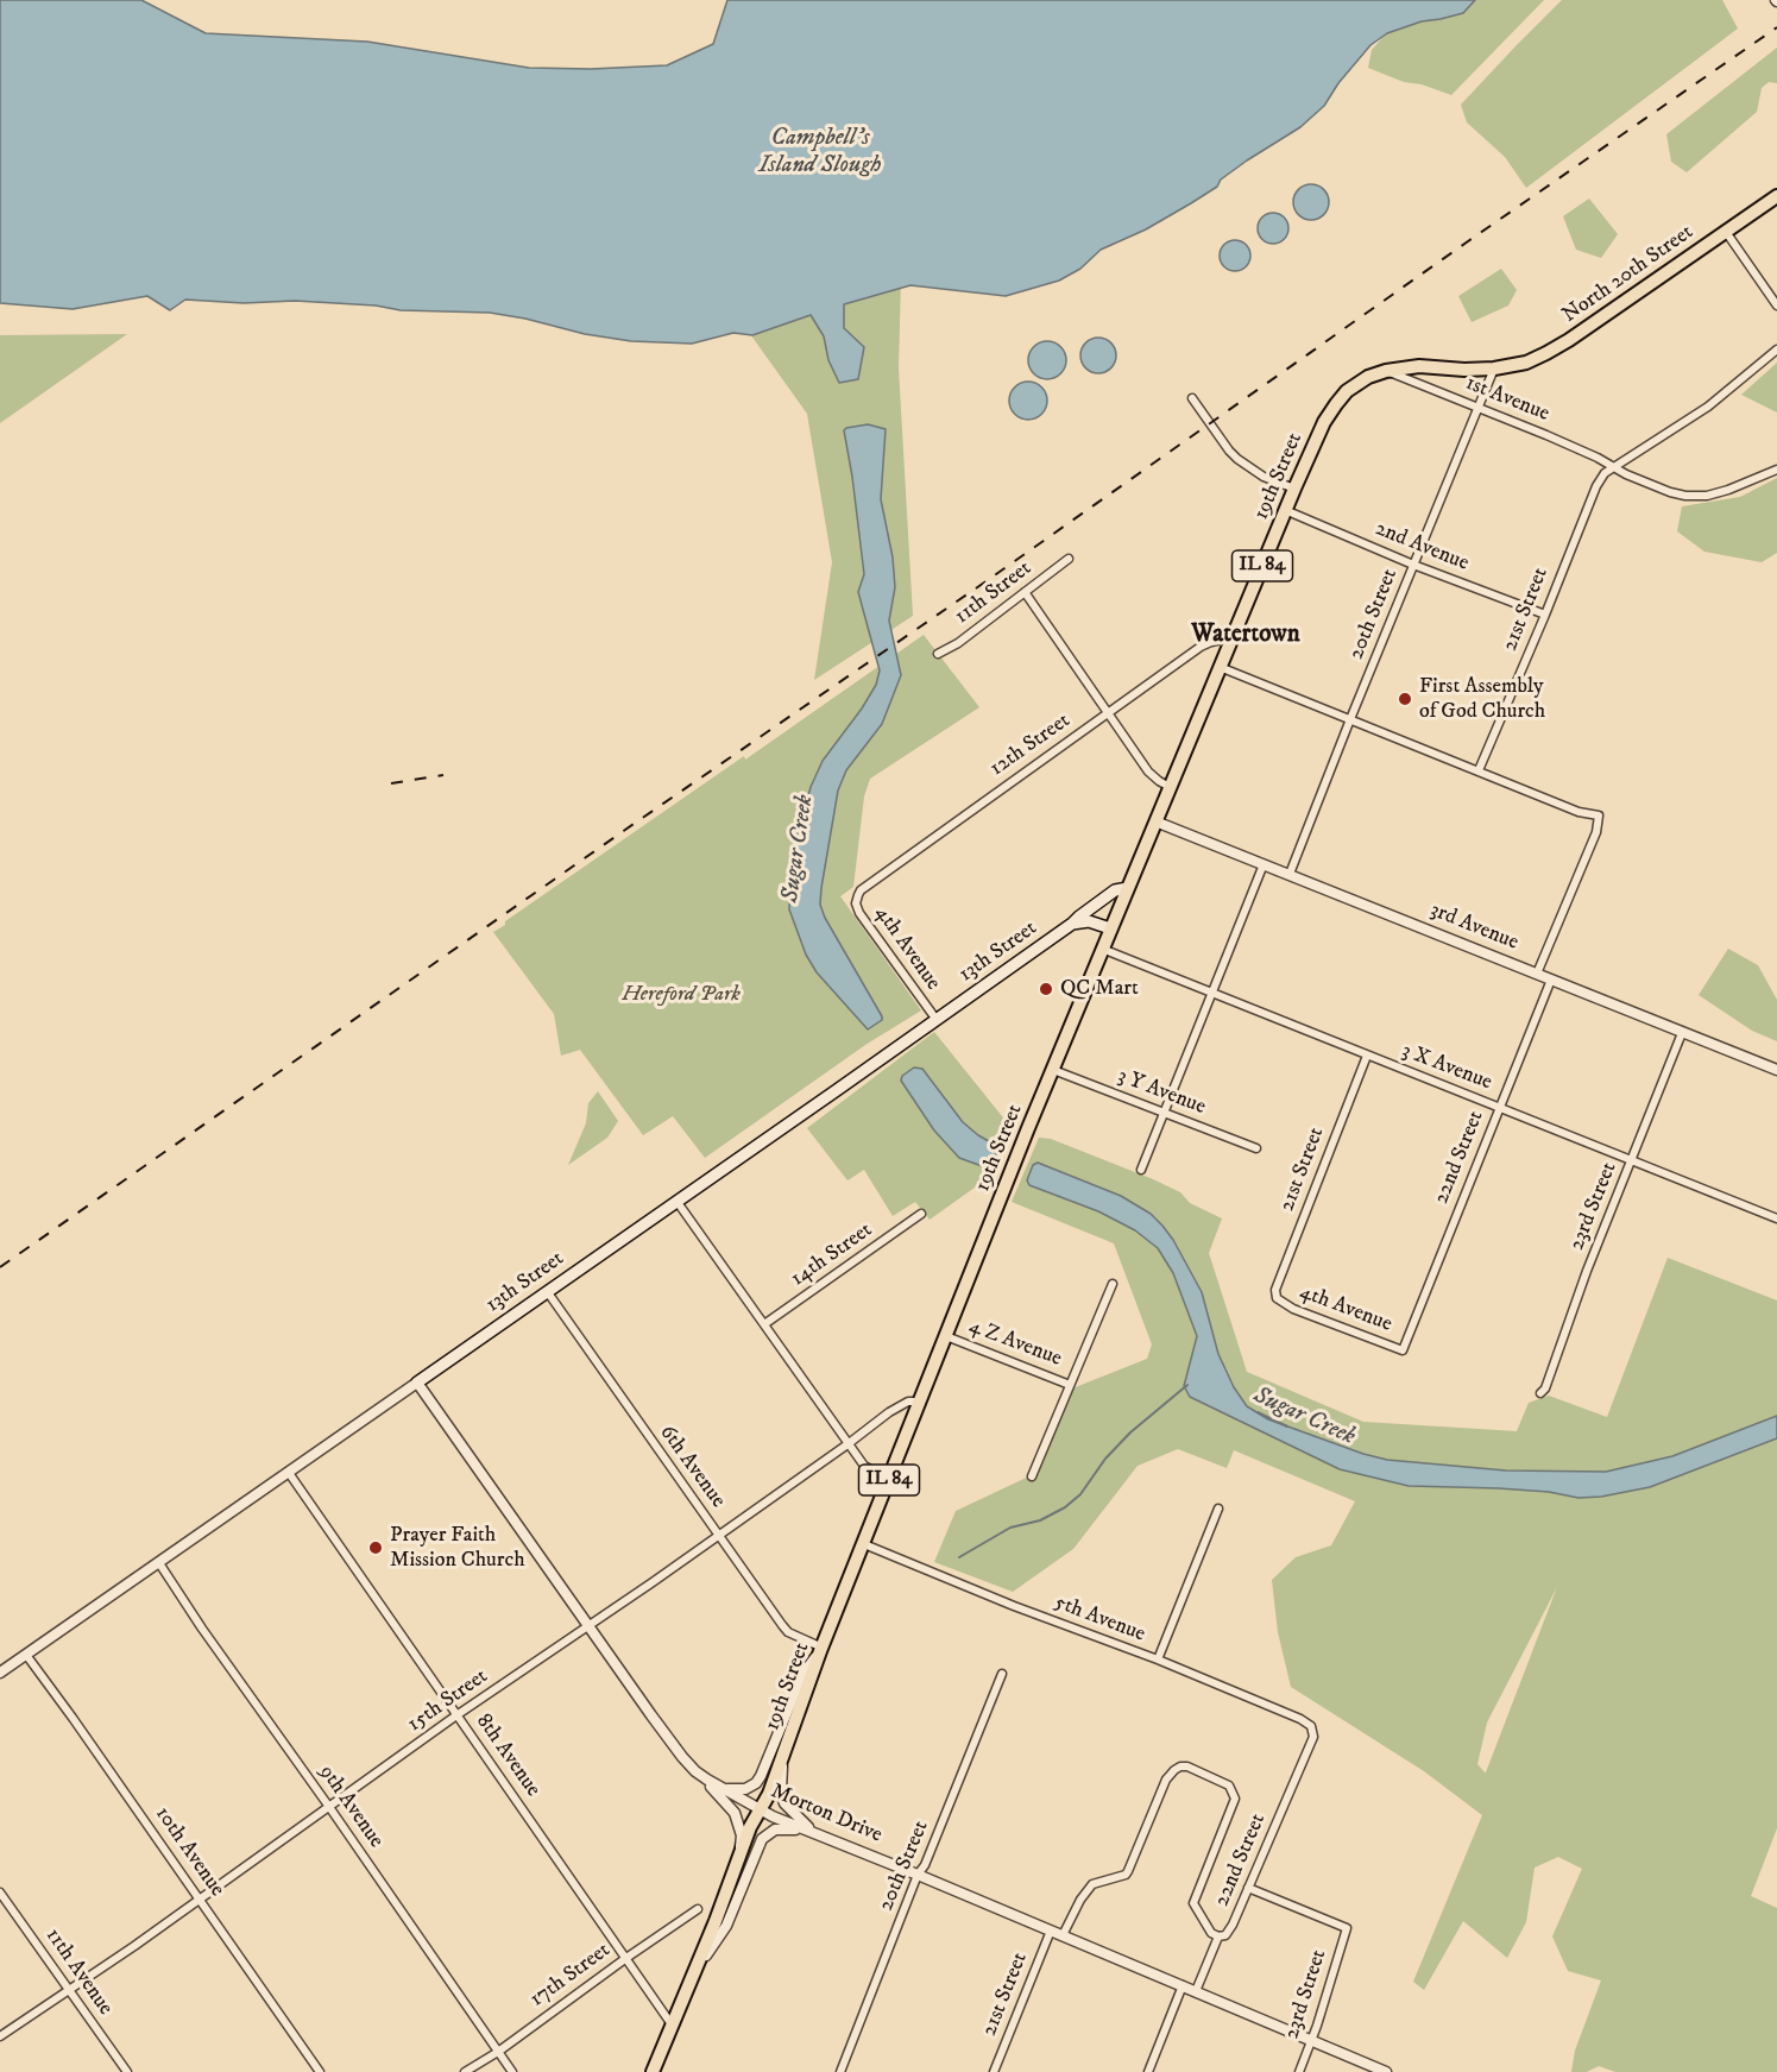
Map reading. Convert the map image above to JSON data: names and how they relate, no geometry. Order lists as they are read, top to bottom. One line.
{"streets":{"main road":["North 20th Street","19th Street","IL 84","13th Street"],"street":["1st Avenue","2nd Avenue","11th Street","21st Street","20th Street","12th Street","3rd Avenue","4th Avenue","3 X Avenue","3 Y Avenue","22nd Street","23rd Street","14th Street","4 Z Avenue","6th Avenue","5th Avenue","15th Street","8th Avenue","9th Avenue","Morton Drive","10th Avenue","11th Avenue","17th Street"]},"crossings":[["North 20th Street","19th Street"],["North 20th Street","20th Street"],["1st Avenue","19th Street"],["1st Avenue","21st Street"],["1st Avenue","20th Street"],["19th Street","2nd Avenue"],["19th Street","20th Street"],["19th Street","12th Street"],["19th Street","3rd Avenue"],["19th Street","13th Street"],["19th Street","3 X Avenue"],["19th Street","3 Y Avenue"],["19th Street","4 Z Avenue"],["19th Street","6th Avenue"],["19th Street","5th Avenue"],["19th Street","15th Street"],["19th Street","8th Avenue"],["19th Street","Morton Drive"],["2nd Avenue","21st Street"],["2nd Avenue","20th Street"],["21st Street","4th Avenue"],["21st Street","3 X Avenue"],["21st Street","Morton Drive"],["20th Street","3rd Avenue"],["20th Street","Morton Drive"],["12th Street","4th Avenue"],["3rd Avenue","22nd Street"],["3rd Avenue","23rd Street"],["4th Avenue","13th Street"],["4th Avenue","22nd Street"],["13th Street","6th Avenue"],["13th Street","8th Avenue"],["13th Street","9th Avenue"],["13th Street","Morton Drive"],["13th Street","10th Avenue"],["3 X Avenue","22nd Street"],["3 X Avenue","23rd Street"],["22nd Street","23rd Street"],["22nd Street","5th Avenue"],["22nd Street","Morton Drive"],["23rd Street","Morton Drive"],["6th Avenue","15th Street"],["15th Street","8th Avenue"],["15th Street","9th Avenue"],["15th Street","Morton Drive"],["15th Street","10th Avenue"],["15th Street","11th Avenue"],["8th Avenue","17th Street"],["9th Avenue","17th Street"]],"districts":["Watertown"],"water":["Campbell's Island Slough","Sugar Creek"],"parks":["Hereford Park"],"places":["First Assembly of God Church","QC Mart","Prayer Faith Mission Church"]}
